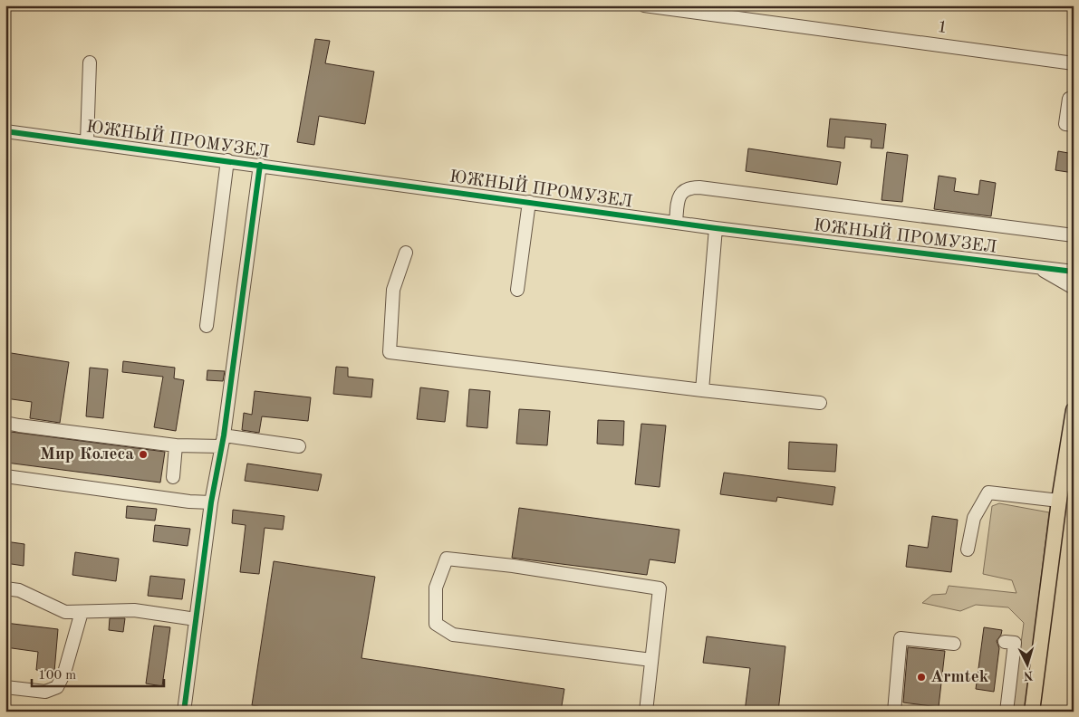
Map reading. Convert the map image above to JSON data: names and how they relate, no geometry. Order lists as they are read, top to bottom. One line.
{"streets":{"street":["1","ЮЖНЫЙ ПРОМУЗЕЛ"]},"places":["Мир Колеса","Armtek"],"scale_bar":"100 m","north":"bottom"}
